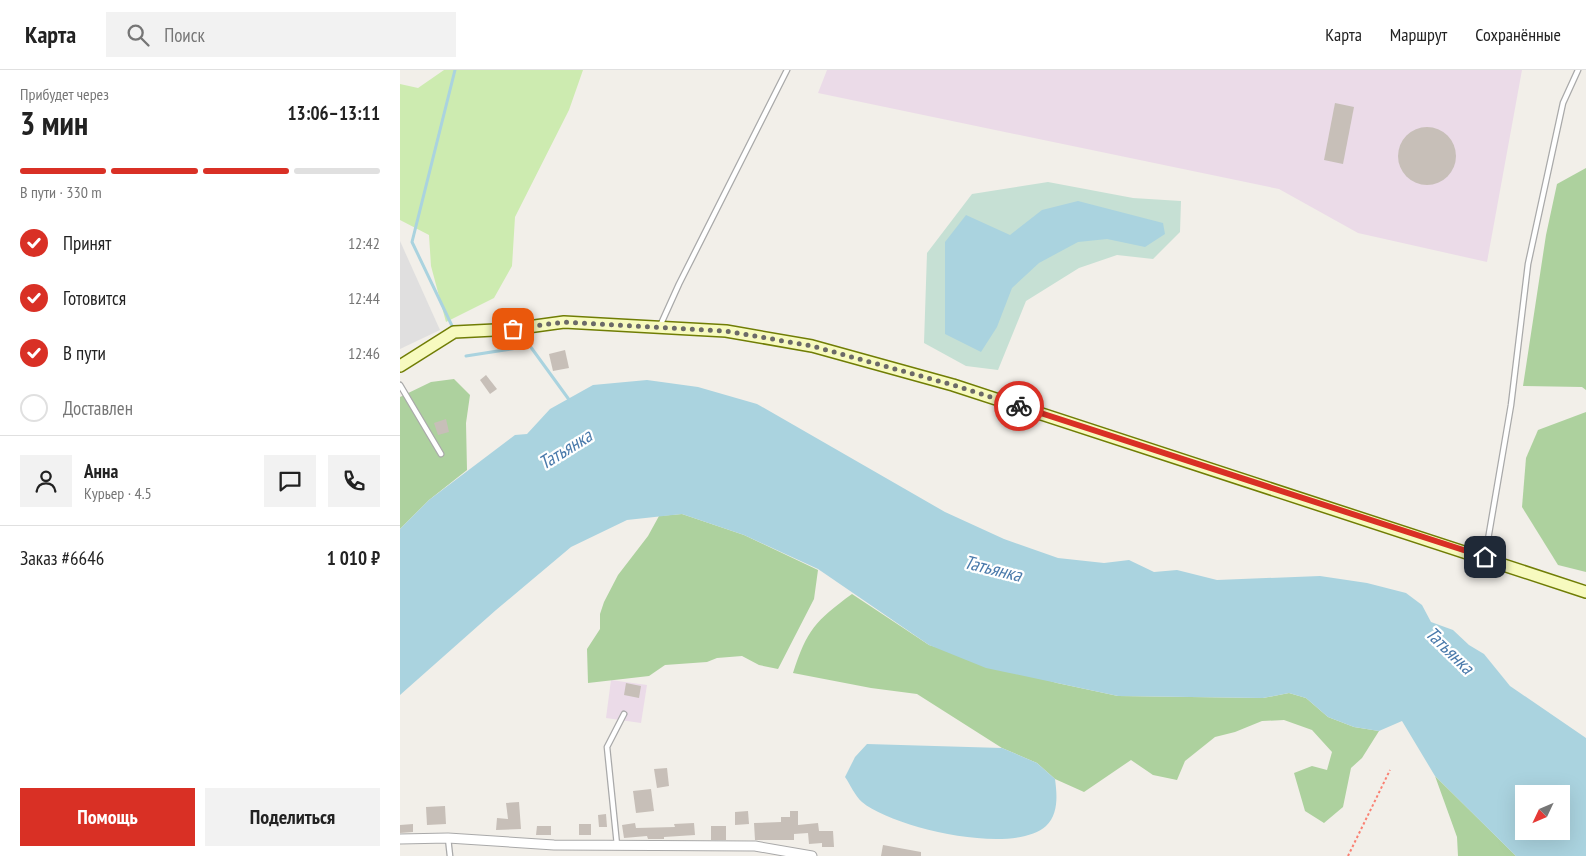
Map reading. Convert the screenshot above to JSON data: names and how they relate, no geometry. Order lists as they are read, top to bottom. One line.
{"water":["Татьянка"],"north":"bottom left","page":{"header":"Карта","search":"Поиск","nav":["Карта","Маршрут","Сохранённые"],"heading":["3 мин","Прибудет через","13:06–13:11"],"panel":["Анна","Курьер · 4.5","Заказ #6646","1 010 ₽"],"bar":"В пути · 330 m","list":[["Принят","12:42"],["Готовится","12:44"],["В пути","12:46"],"Доставлен"],"buttons":["Помощь","Поделиться"]}}
